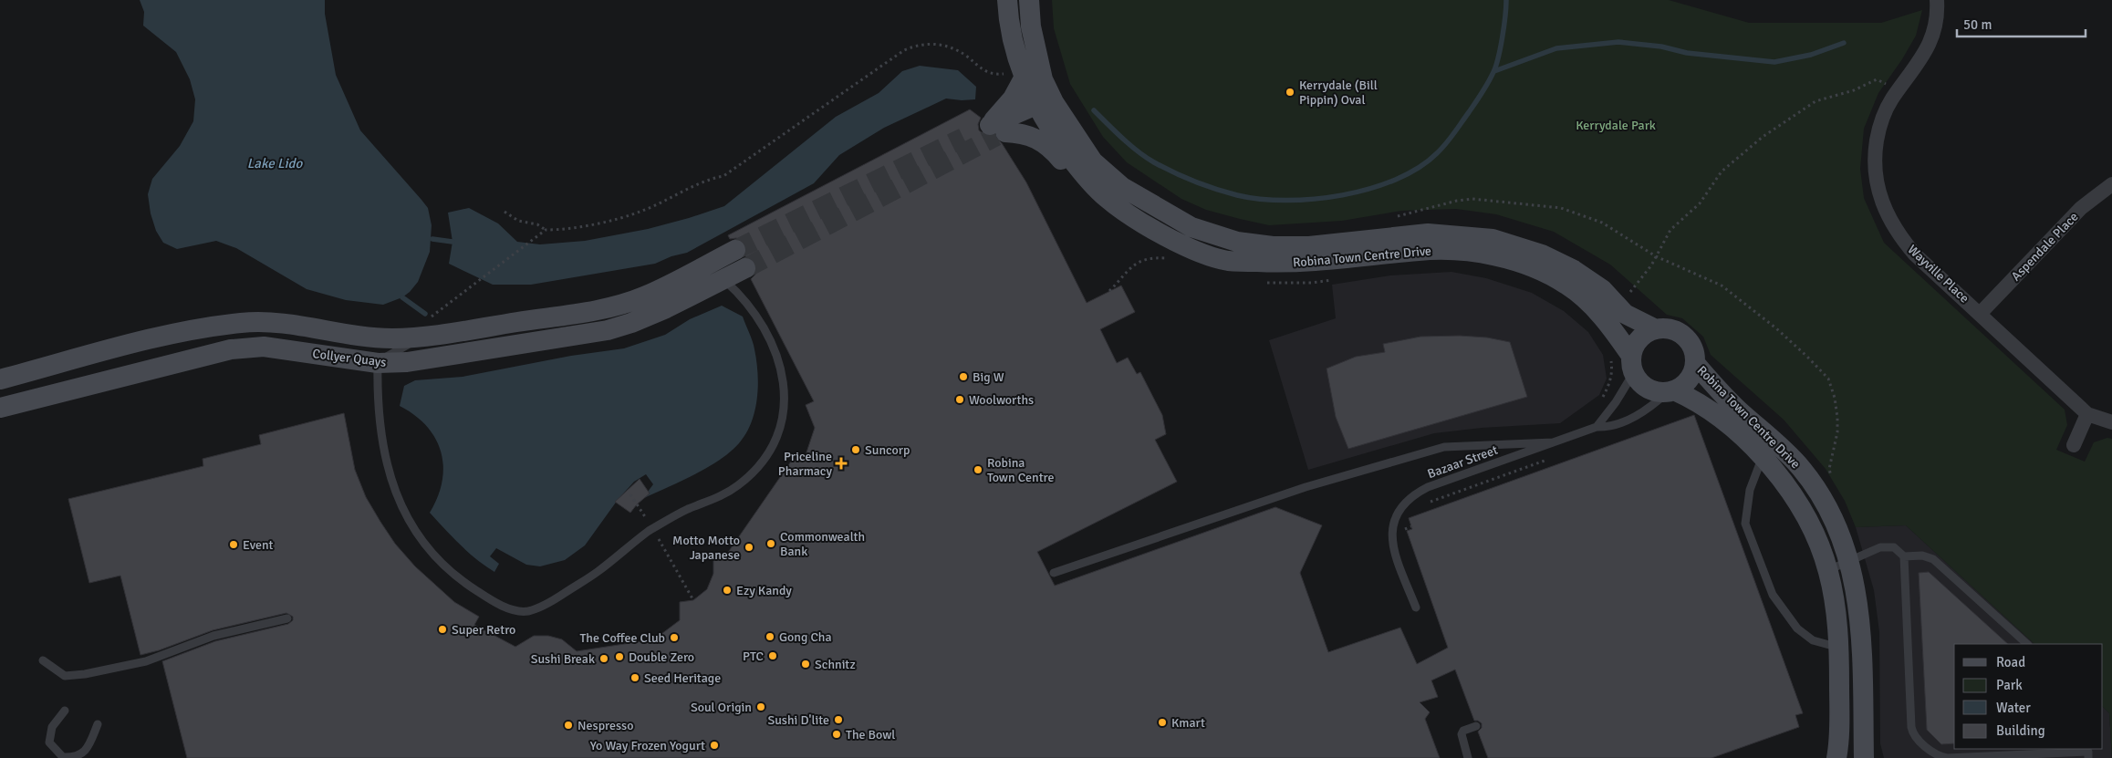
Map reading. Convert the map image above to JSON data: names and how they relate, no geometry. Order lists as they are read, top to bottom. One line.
{"streets":{"street":["Aspendale Place","Robina Town Centre Drive","Wayville Place","Collyer Quays"],"lane":["Bazaar Street"]},"crossings":[["Aspendale Place","Wayville Place"],["Robina Town Centre Drive","Bazaar Street"]],"water":["Lake Lido"],"parks":["Kerrydale Park"],"places":{"other":["Kerrydale (Bill Pippin) Oval","Big W","Woolworths","Suncorp","Robina Town Centre","Commonwealth Bank","Event","Motto Motto Japanese","Ezy Kandy","Super Retro","Gong Cha","The Coffee Club","PTC","Double Zero","Sushi Break","Schnitz","Seed Heritage","Soul Origin","Sushi D'lite","Kmart","Nespresso","The Bowl","Yo Way Frozen Yogurt"],"health":["Priceline Pharmacy"]},"legend":["Road","Park","Water","Building"],"scale_bar":"50 m"}
